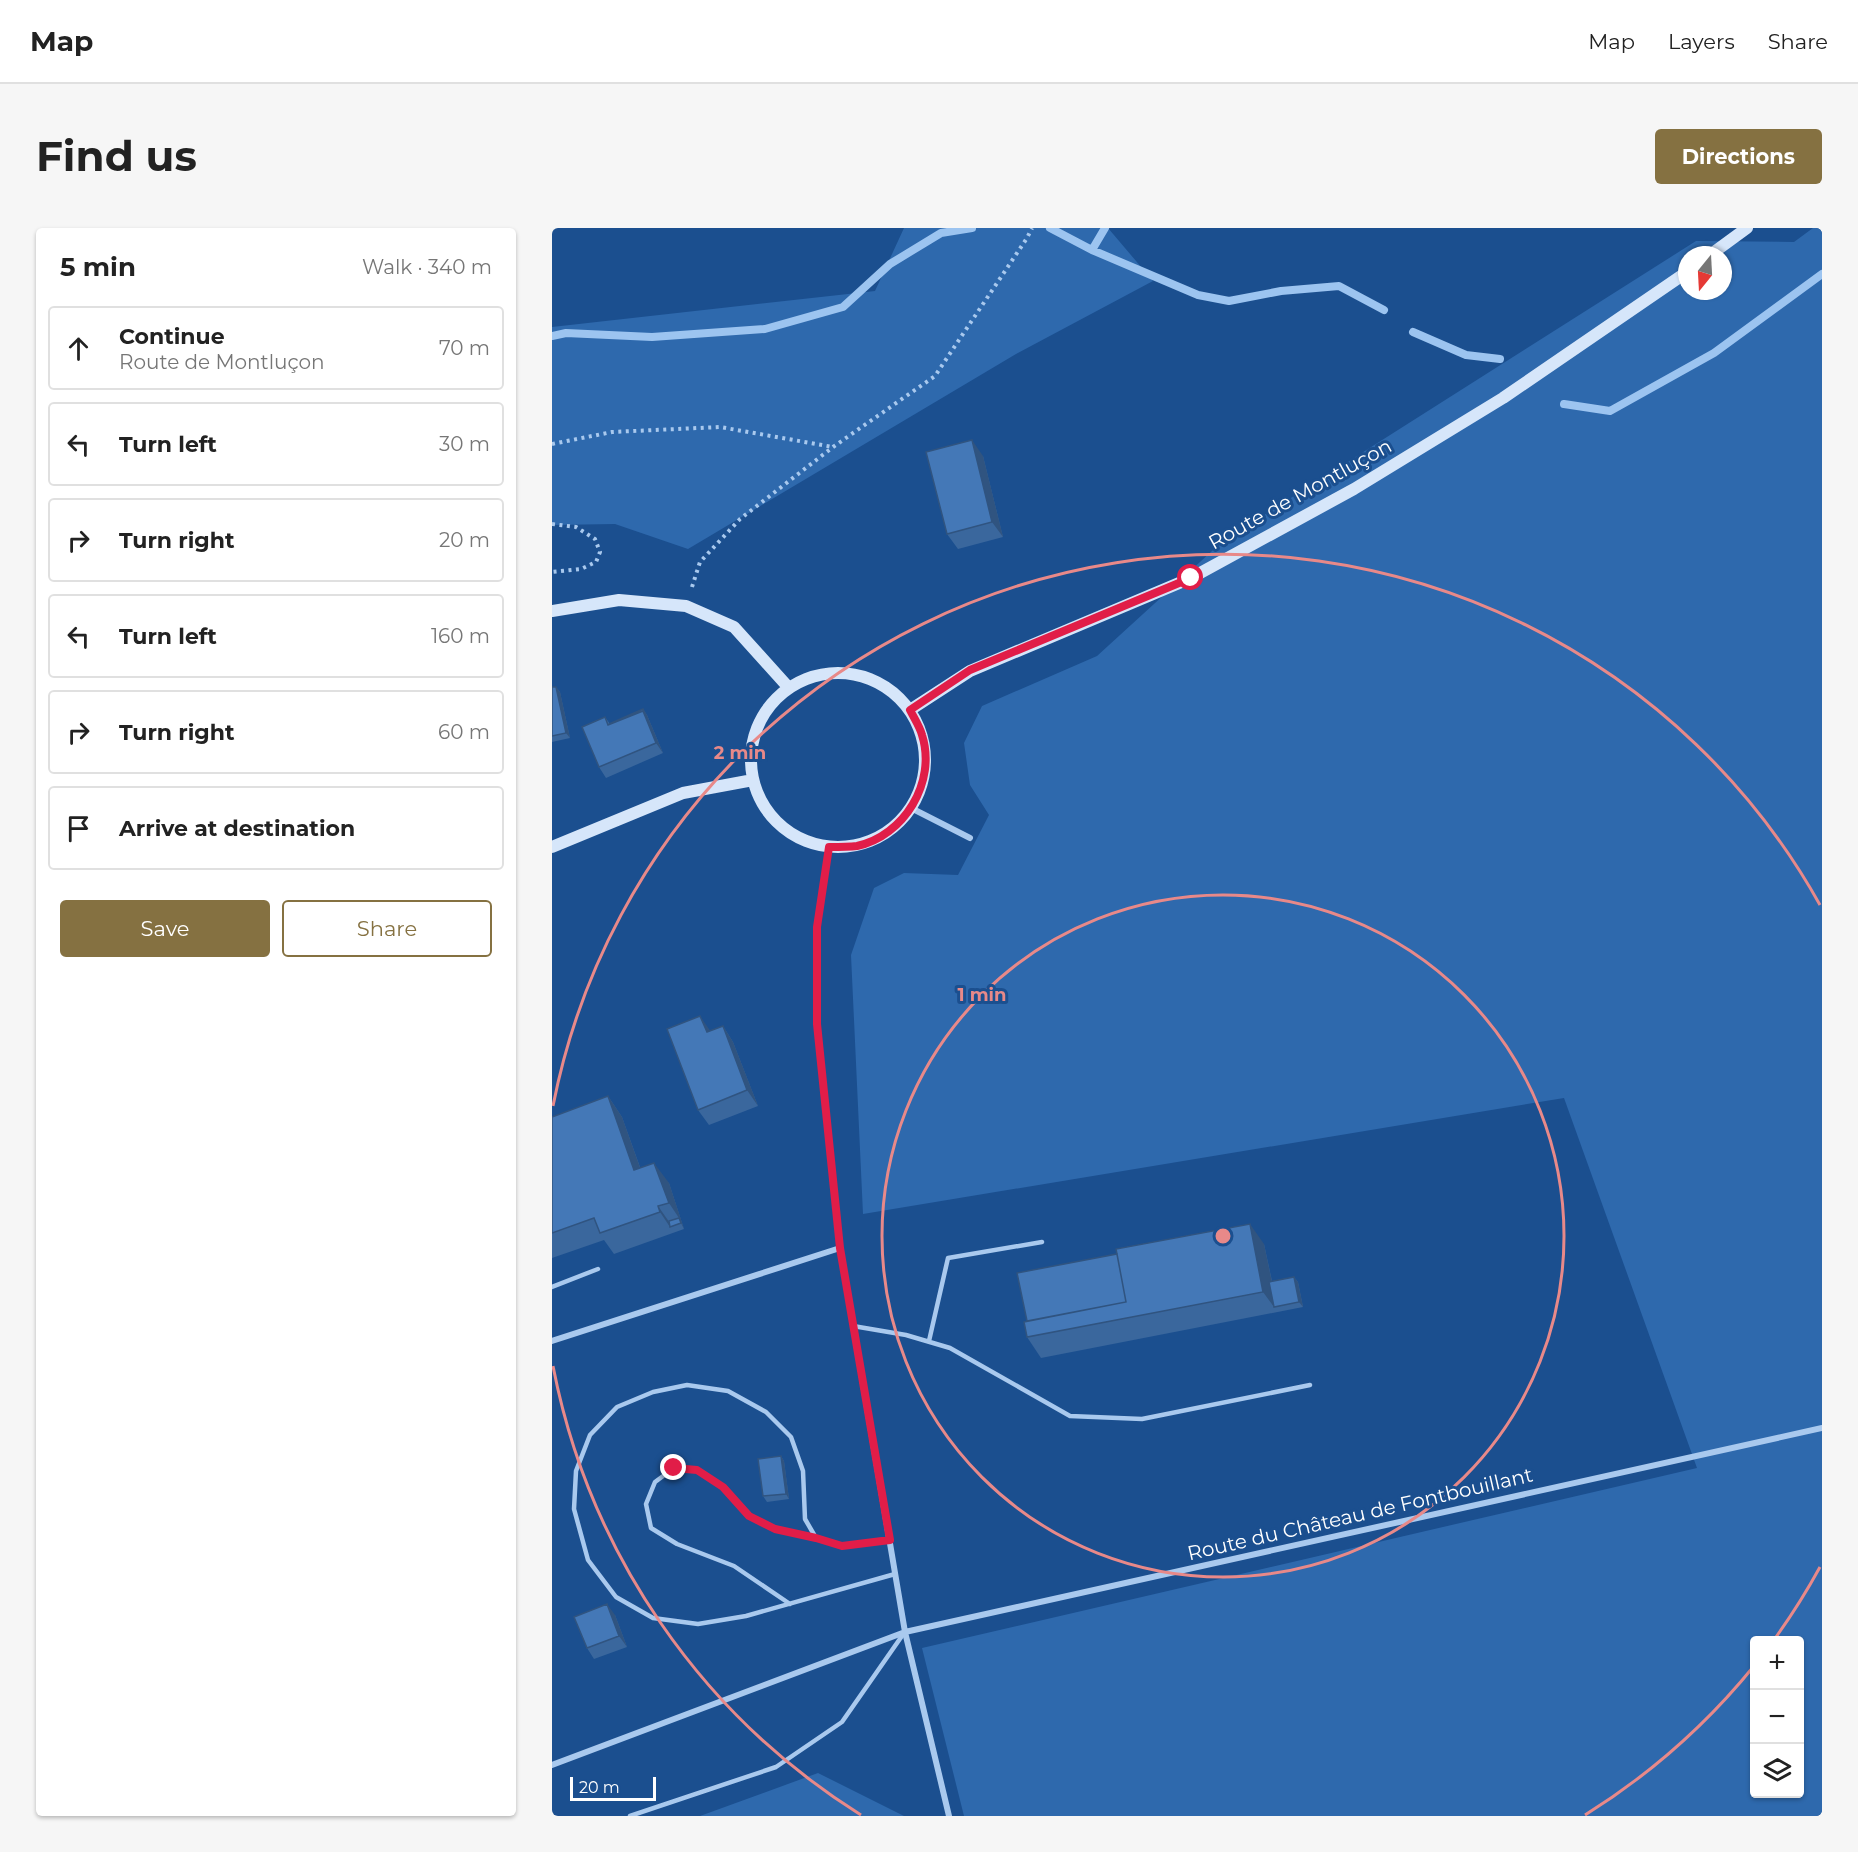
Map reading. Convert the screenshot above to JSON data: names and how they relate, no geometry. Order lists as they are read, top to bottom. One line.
{"streets":{"main road":["Route de Montluçon"],"street":["Route du Château de Fontbouillant"]},"scale_bar":"20 m","north":"bottom","page":{"header":"Map","nav":["Map","Layers","Share"],"buttons":["Directions",["Save","Share"]],"title":"Find us","heading":["5 min","Walk · 340 m"],"list":[["Continue","Route de Montluçon","70 m"],["Turn left","30 m"],["Turn right","20 m"],["Turn left","160 m"],["Turn right","60 m"],"Arrive at destination"],"map_buttons":["+","−"],"scale":"20 m"},"rings":["2 min","1 min"]}
